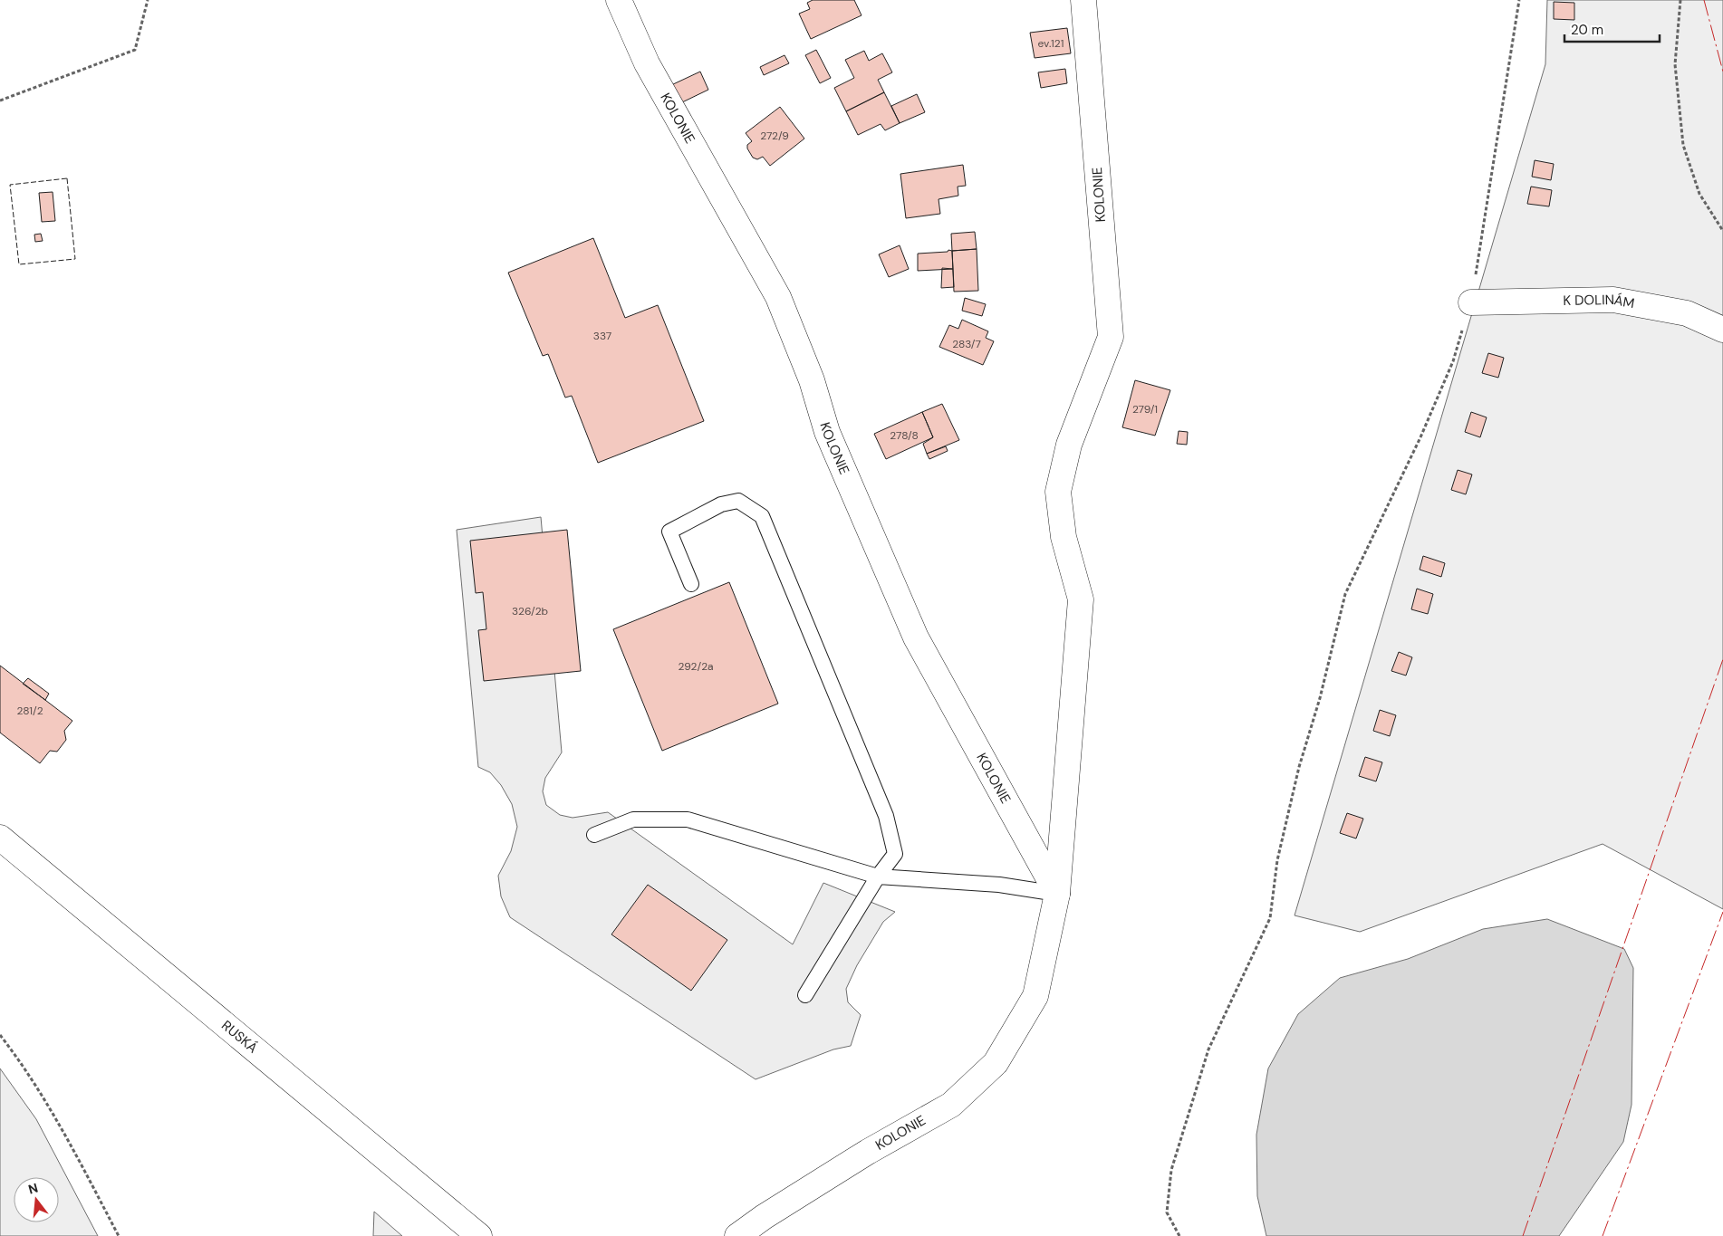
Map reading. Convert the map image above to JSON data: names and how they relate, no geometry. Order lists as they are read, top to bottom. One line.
{"streets":{"street":["KOLONIE","K DOLINÁM","RUSKÁ"]},"house_numbers":["ev.121","272/9","337","283/7","279/1","278/8","326/2b","292/2a","281/2"],"scale_bar":"20 m","north":"top"}
